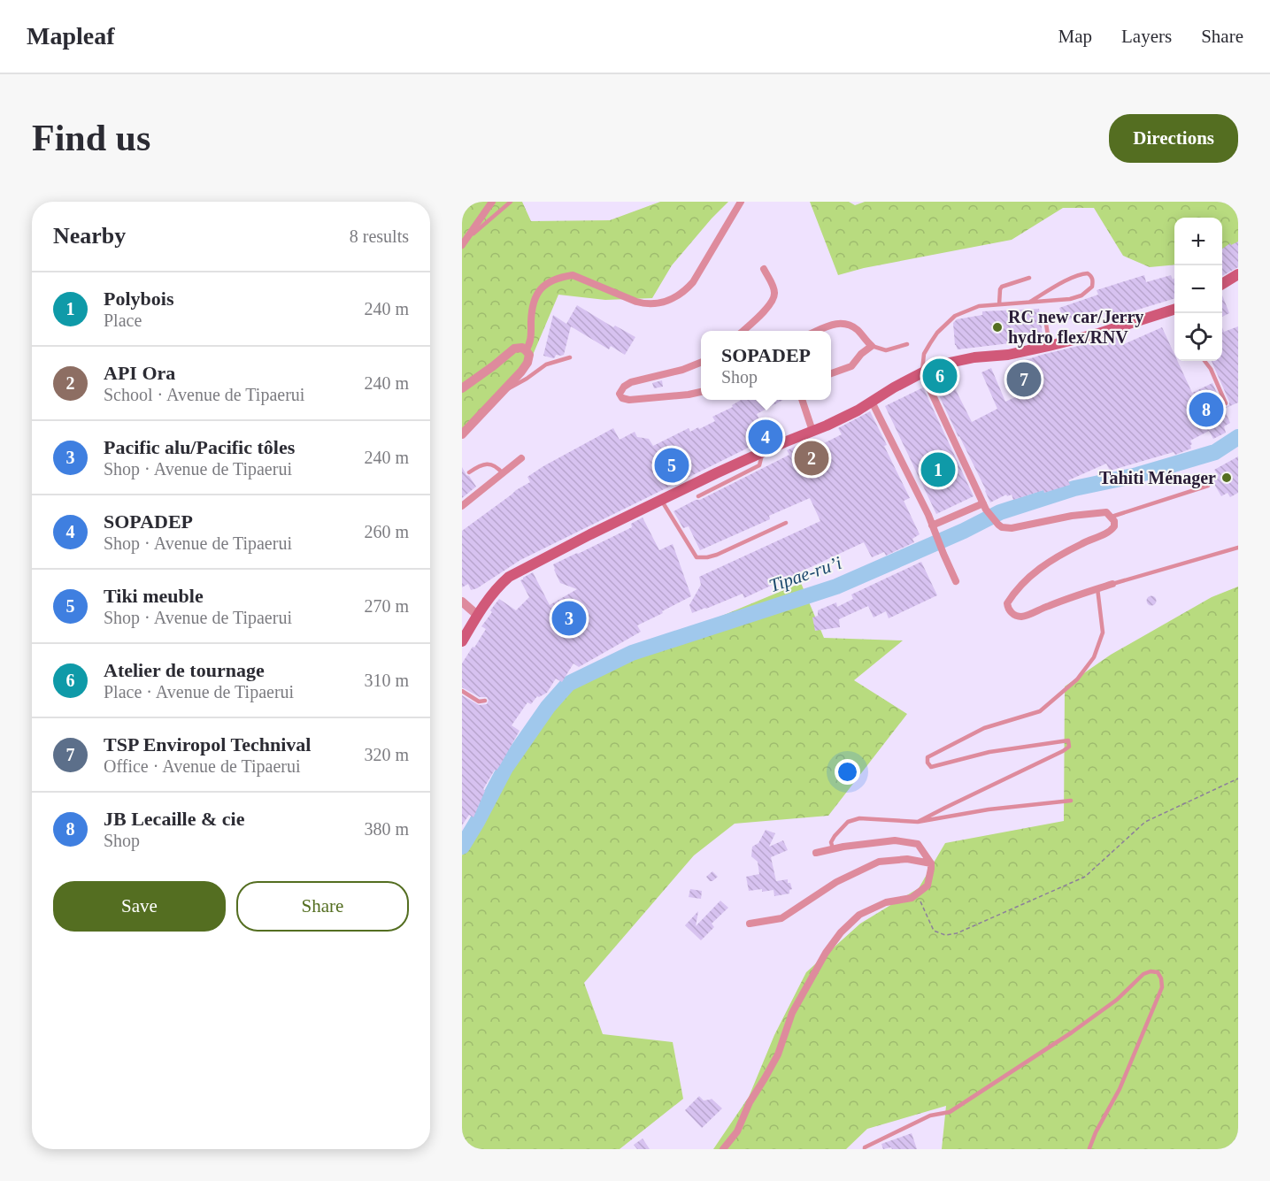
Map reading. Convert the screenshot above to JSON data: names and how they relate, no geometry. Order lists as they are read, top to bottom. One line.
{"water":["Tipae-ru’i"],"places":["RC new car/Jerry hydro flex/RNV","Tahiti Ménager"],"page":{"header":"Mapleaf","nav":["Map","Layers","Share"],"buttons":["Directions",["Save","Share"]],"title":"Find us","heading":["Nearby","8 results"],"map_buttons":["+","−"],"list":[{"mark":"1","name":"Polybois","note":"Place","value":"240 m"},{"mark":"2","name":"API Ora","note":"School · Avenue de Tipaerui","value":"240 m"},{"mark":"3","name":"Pacific alu/Pacific tôles","note":"Shop · Avenue de Tipaerui","value":"240 m"},{"mark":"4","name":"SOPADEP","note":"Shop · Avenue de Tipaerui","value":"260 m"},{"mark":"5","name":"Tiki meuble","note":"Shop · Avenue de Tipaerui","value":"270 m"},{"mark":"6","name":"Atelier de tournage","note":"Place · Avenue de Tipaerui","value":"310 m"},{"mark":"7","name":"TSP Enviropol Technival","note":"Office · Avenue de Tipaerui","value":"320 m"},{"mark":"8","name":"JB Lecaille & cie","note":"Shop","value":"380 m"}],"popup":["SOPADEP","Shop"],"pins":["6","7","8","4","2","5","1","3"]}}
